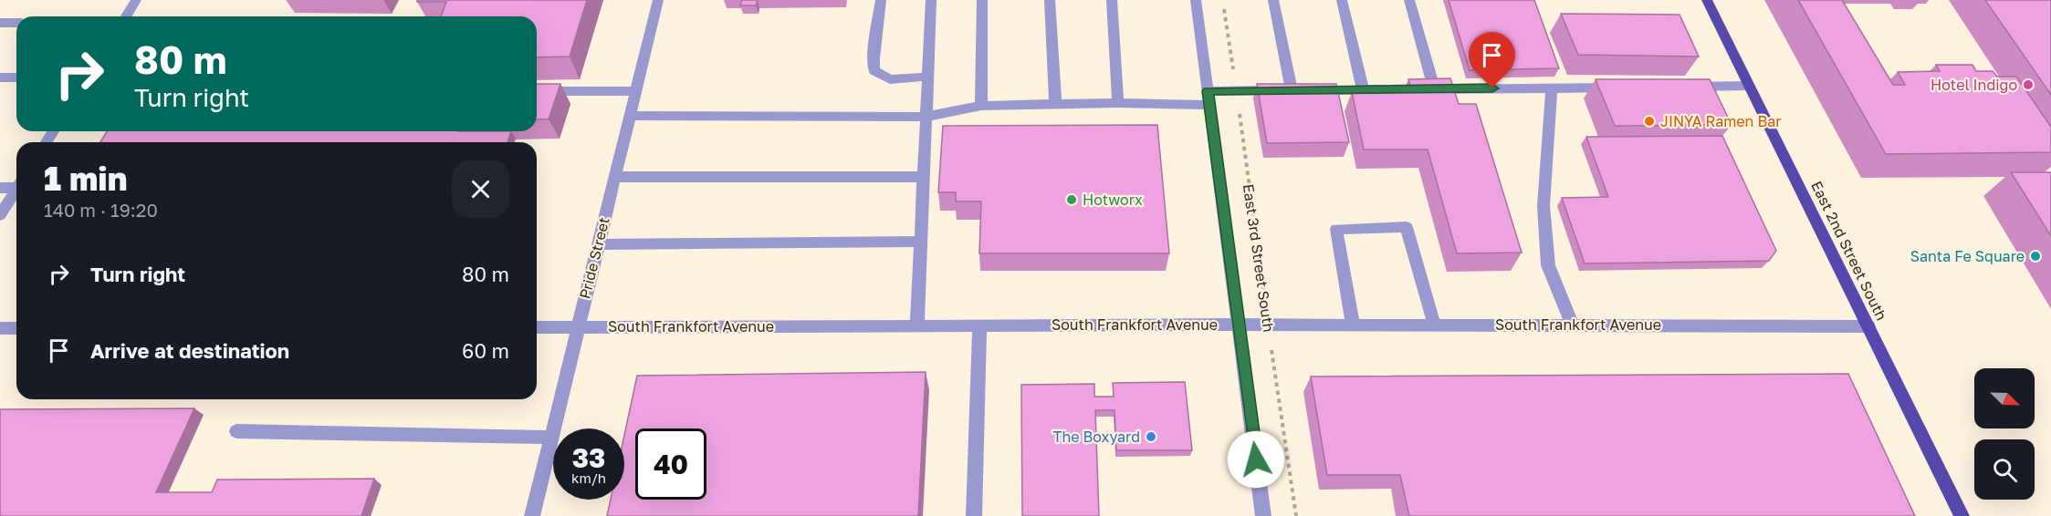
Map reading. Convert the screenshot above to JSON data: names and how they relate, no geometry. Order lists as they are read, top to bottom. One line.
{"streets":{"main road":["East 2nd Street South"],"street":["Pride Street","East 3rd Street South","South Frankfort Avenue"]},"crossings":[["East 2nd Street South","South Frankfort Avenue"],["Pride Street","South Frankfort Avenue"],["East 3rd Street South","South Frankfort Avenue"]],"places":["Hotel Indigo","JINYA Ramen Bar","Hotworx","Santa Fe Square","The Boxyard"],"north":"bottom right","page":{"turn":["80 m","Turn right"],"heading":["1 min","140 m · 19:20"],"list":[{"name":"Turn right","value":"80 m"},{"name":"Arrive at destination","value":"60 m"}],"speed":"33 km/h","limit":"40"}}
